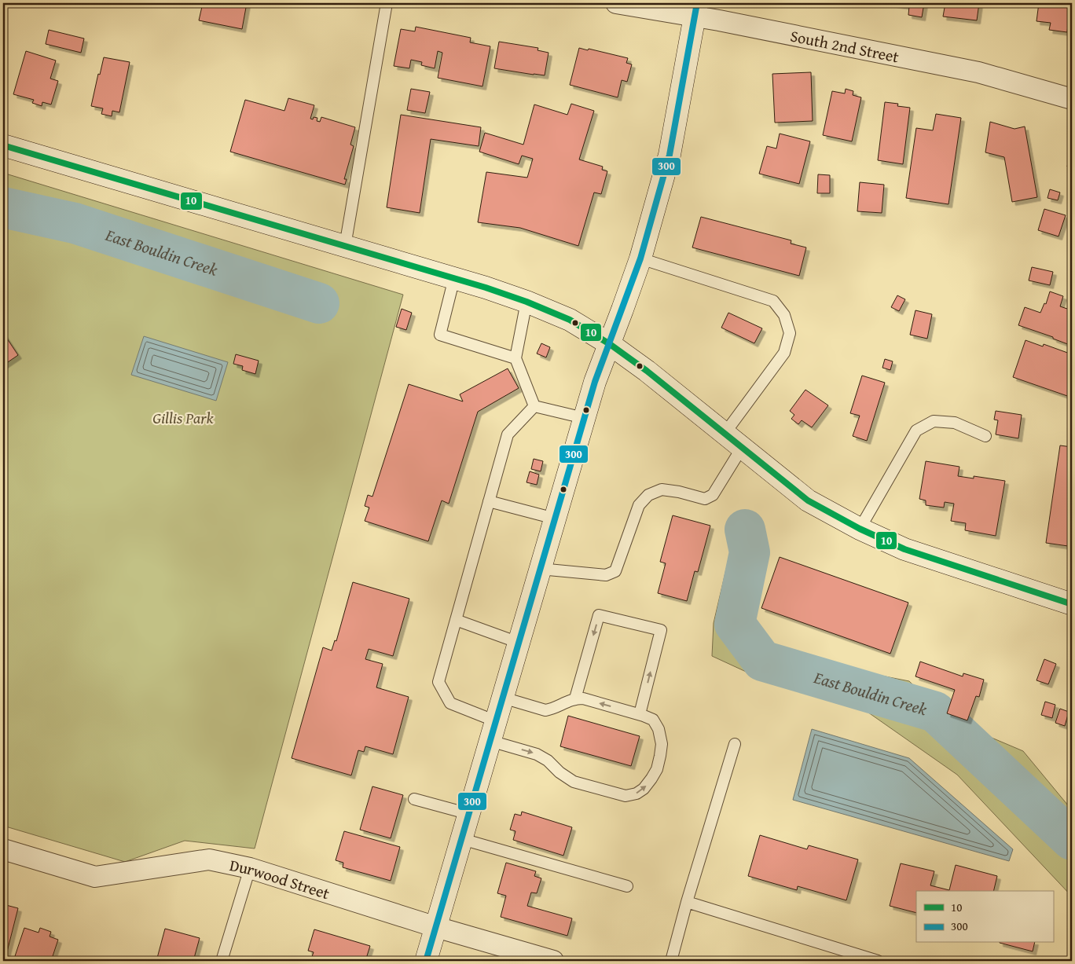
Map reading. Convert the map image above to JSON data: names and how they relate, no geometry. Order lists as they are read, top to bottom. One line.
{"streets":{"street":["South 2nd Street","Durwood Street"]},"water":["East Bouldin Creek"],"parks":["Gillis Park"],"lines":["transit line 300","transit line 10"],"legend":["10","300"]}
